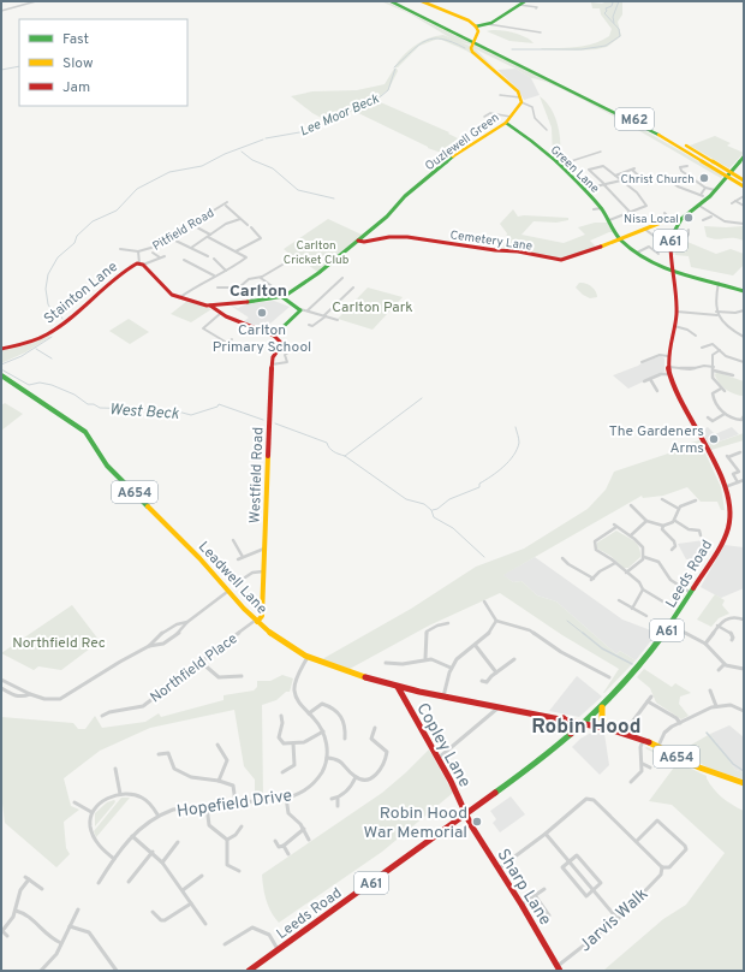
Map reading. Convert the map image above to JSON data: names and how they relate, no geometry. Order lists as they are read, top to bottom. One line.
{"streets":{"main road":["M62","Ouzlewell Green","Green Lane","Cemetery Lane","A61","Stainton Lane","Westfield Road","A654","Leeds Road","Leadwell Lane","Copley Lane","Sharp Lane"],"street":["Pitfield Road","Northfield Place","Hopefield Drive","Jarvis Walk"]},"crossings":[["Ouzlewell Green","Green Lane"],["Ouzlewell Green","Cemetery Lane"],["Green Lane","Cemetery Lane"],["A61","Leeds Road"],["Westfield Road","Leadwell Lane"],["Westfield Road","Northfield Place"],["A654","Leeds Road"],["A654","Leadwell Lane"],["Leeds Road","Leadwell Lane"],["Leeds Road","Copley Lane"],["Leeds Road","Sharp Lane"],["Leadwell Lane","Northfield Place"],["Leadwell Lane","Copley Lane"],["Copley Lane","Sharp Lane"],["Sharp Lane","Jarvis Walk"]],"districts":["Carlton","Robin Hood"],"water":["Lee Moor Beck","West Beck"],"parks":["Carlton Cricket Club","Carlton Park","Northfield Rec"],"places":["Christ Church","Nisa Local","Carlton Primary School","The Gardeners Arms","Robin Hood War Memorial"],"legend":["Fast","Slow","Jam"]}
